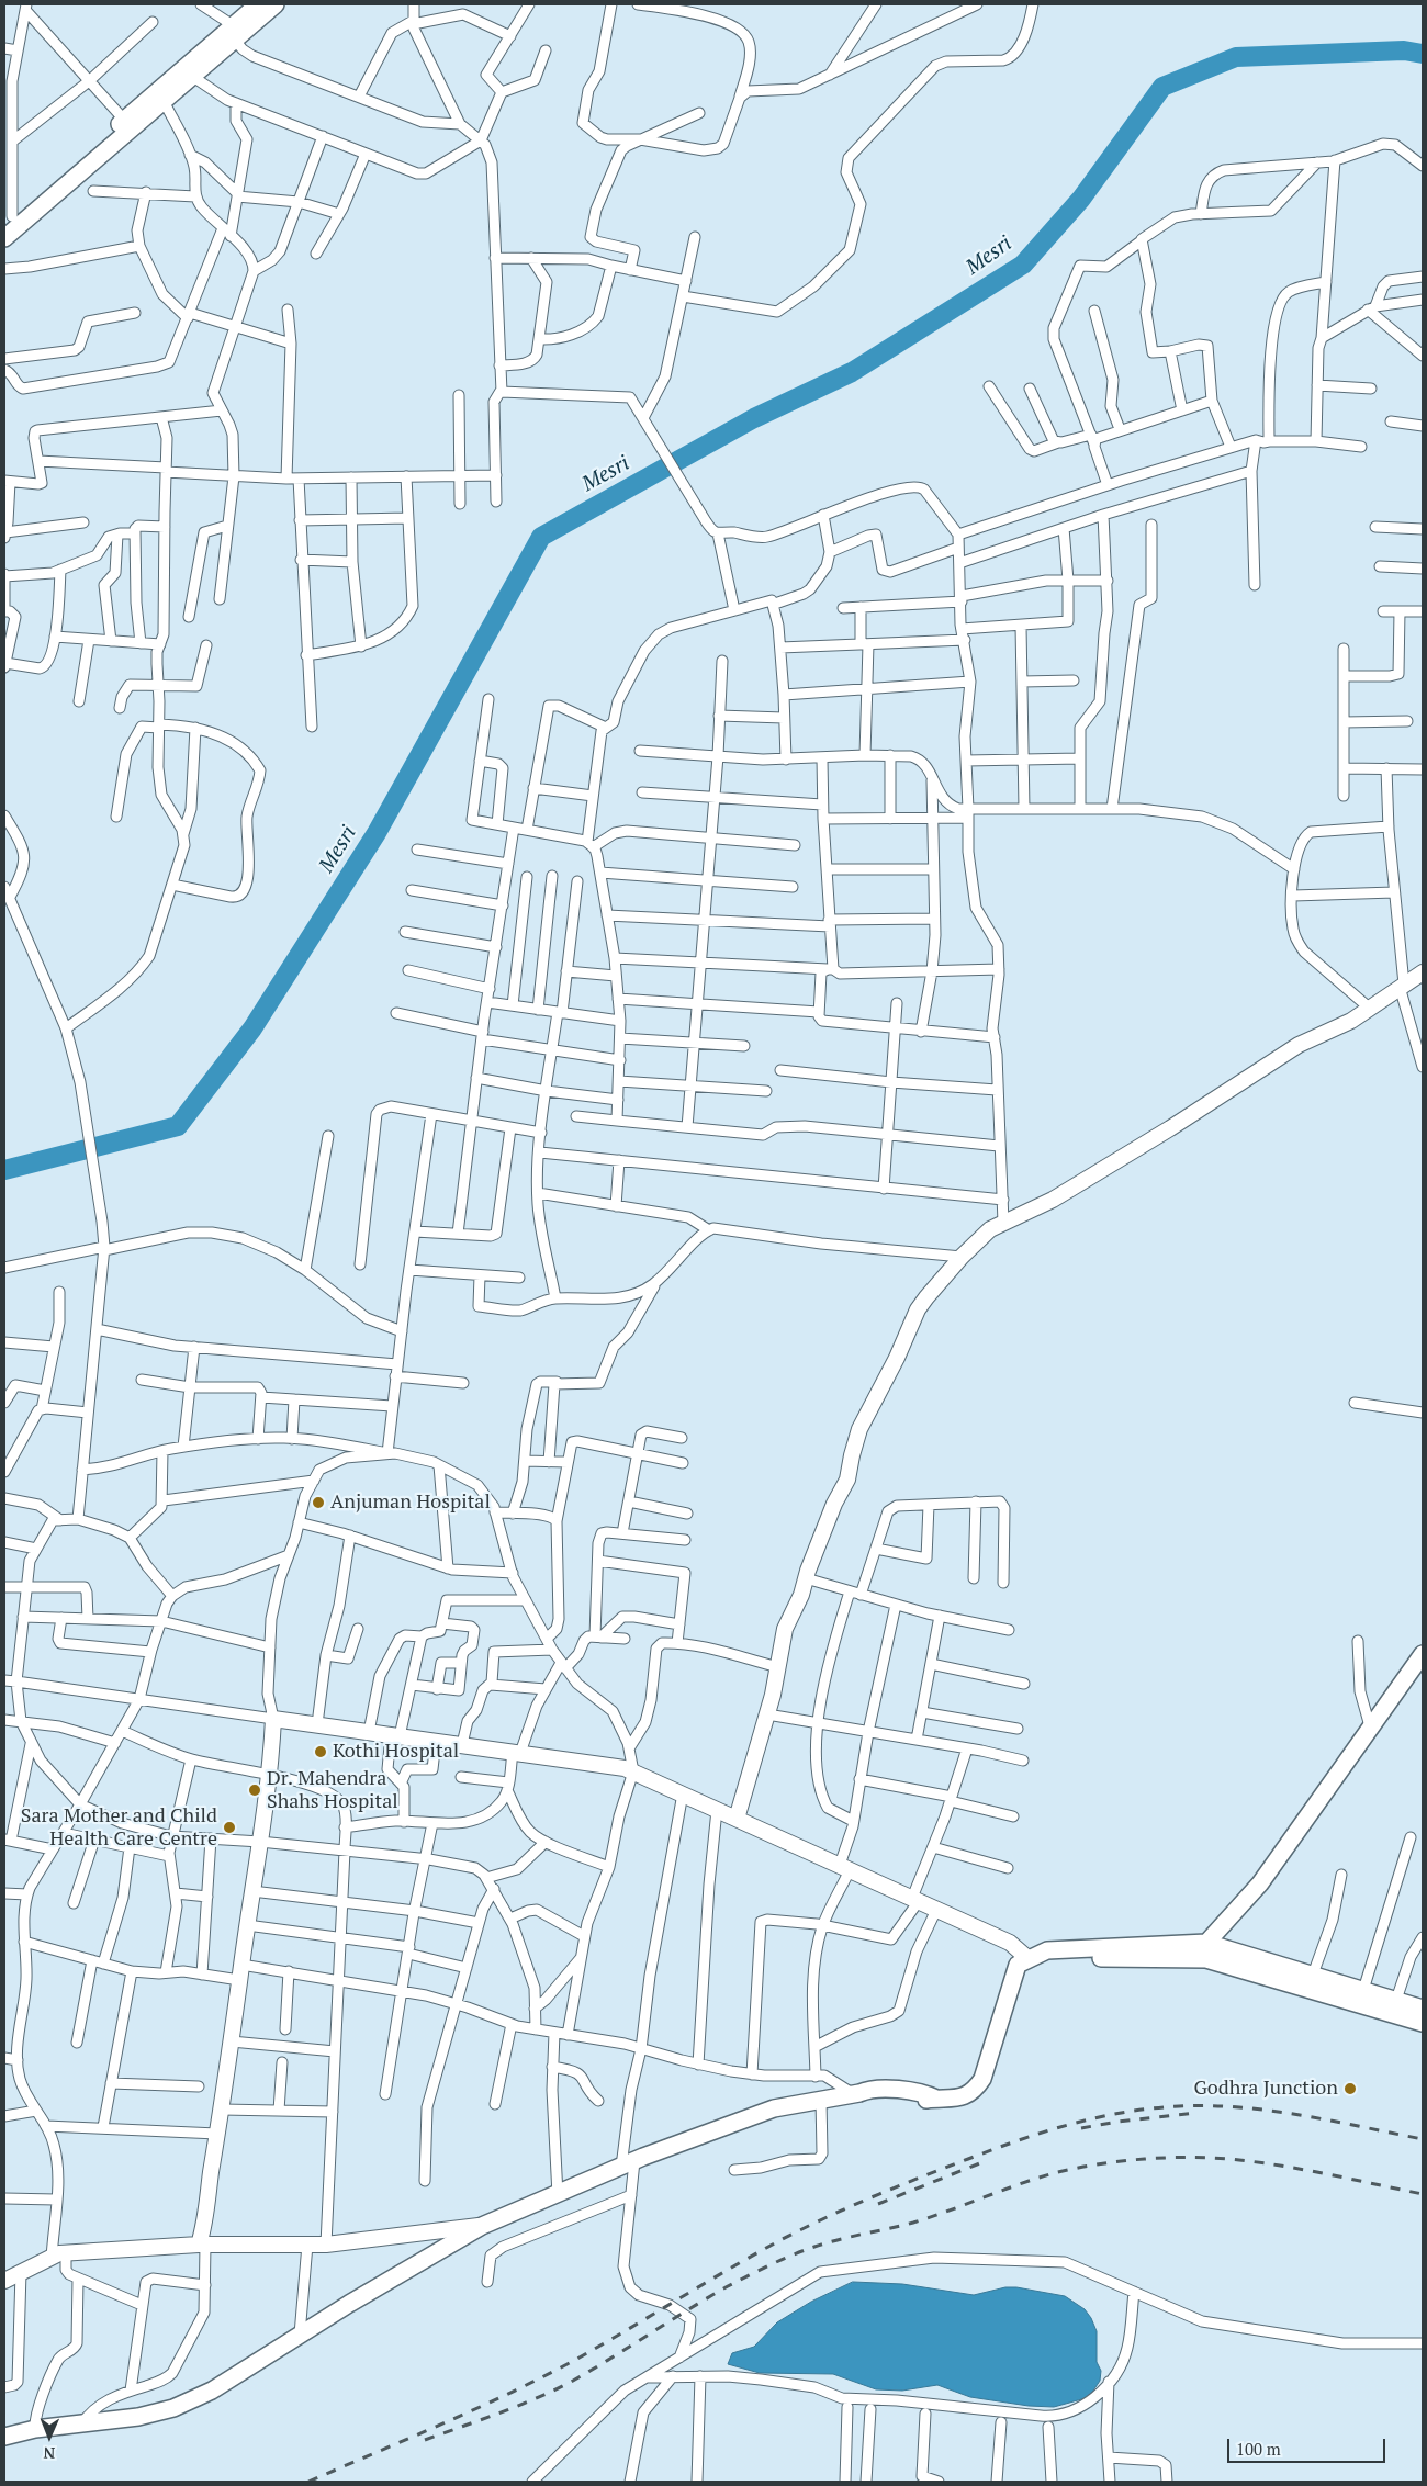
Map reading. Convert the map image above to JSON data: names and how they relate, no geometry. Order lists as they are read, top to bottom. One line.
{"water":["Mesri"],"places":["Anjuman Hospital","Kothi Hospital","Dr. Mahendra Shahs Hospital","Sara Mother and Child Health Care Centre","Godhra Junction"],"scale_bar":"100 m","north":"bottom"}
